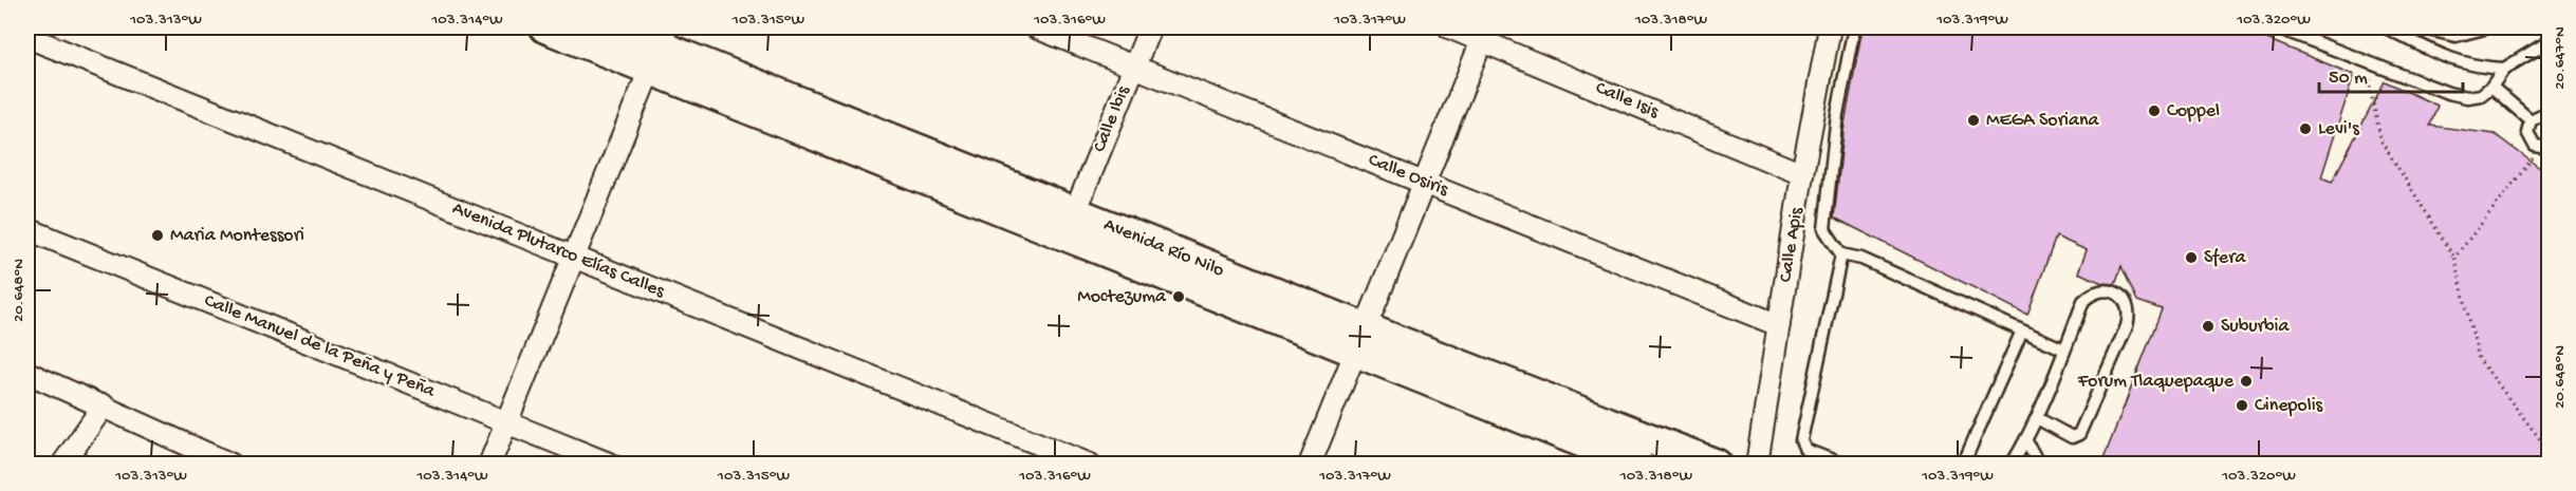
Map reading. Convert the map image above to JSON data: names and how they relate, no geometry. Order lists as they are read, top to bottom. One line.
{"streets":{"main road":["Avenida Río Nilo"],"street":["Calle Isis","Calle Ibis","Calle Osiris","Calle Apis","Avenida Plutarco Elías Calles","Calle Manuel de la Peña y Peña"]},"crossings":[["Calle Isis","Calle Apis"],["Calle Ibis","Calle Osiris"],["Calle Ibis","Avenida Río Nilo"],["Calle Osiris","Calle Apis"]],"places":["Coppel","MEGA Soriana","Levi's","Maria Montessori","Sfera","Moctezuma","Suburbia","Forum Tlaquepaque","Cinepolis"],"scale_bar":"50 m","coordinates":["103.313°W","103.314°W","103.315°W","103.316°W","103.317°W","103.318°W","103.319°W","103.320°W","20.647°N","20.648°N"]}
